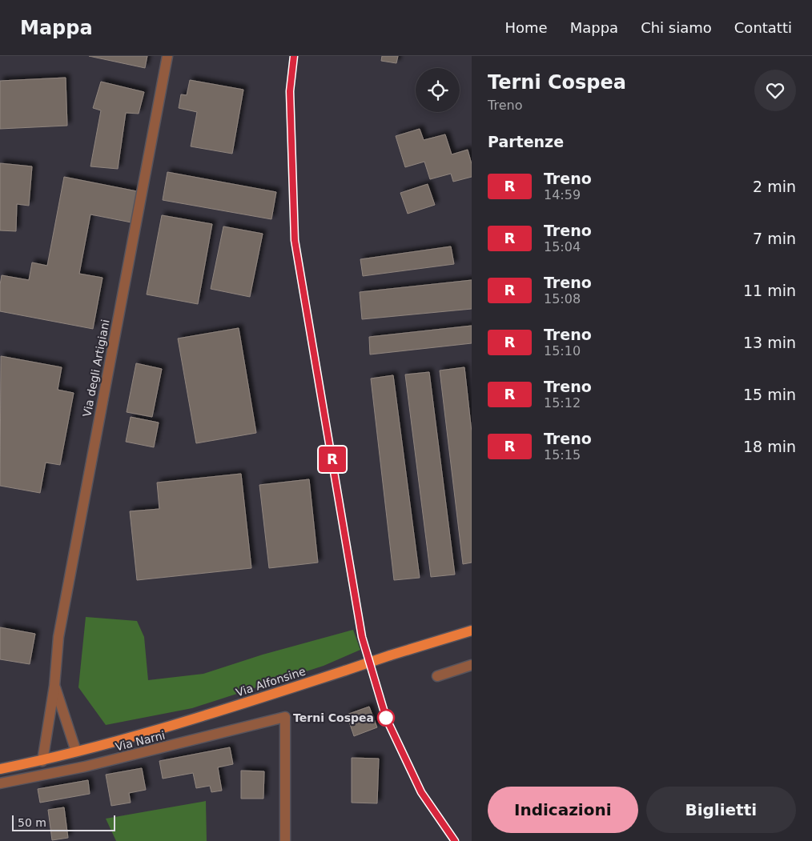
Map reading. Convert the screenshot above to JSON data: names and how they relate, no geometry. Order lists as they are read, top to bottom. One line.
{"streets":{"main road":["Via Alfonsine"],"street":["Via degli Artigiani","Via Narni"]},"crossings":[["Via degli Artigiani","Via Alfonsine"]],"places":["Terni Cospea"],"scale_bar":"50 m","page":{"header":"Mappa","nav":["Home","Mappa","Chi siamo","Contatti"],"on_map":"R","heading":[["Terni Cospea","Treno"],"Partenze"],"list":[{"mark":"R","name":"Treno","note":"14:59","value":"2 min"},{"mark":"R","name":"Treno","note":"15:04","value":"7 min"},{"mark":"R","name":"Treno","note":"15:08","value":"11 min"},{"mark":"R","name":"Treno","note":"15:10","value":"13 min"},{"mark":"R","name":"Treno","note":"15:12","value":"15 min"},{"mark":"R","name":"Treno","note":"15:15","value":"18 min"}],"buttons":["Indicazioni","Biglietti"],"scale":"50 m"}}
